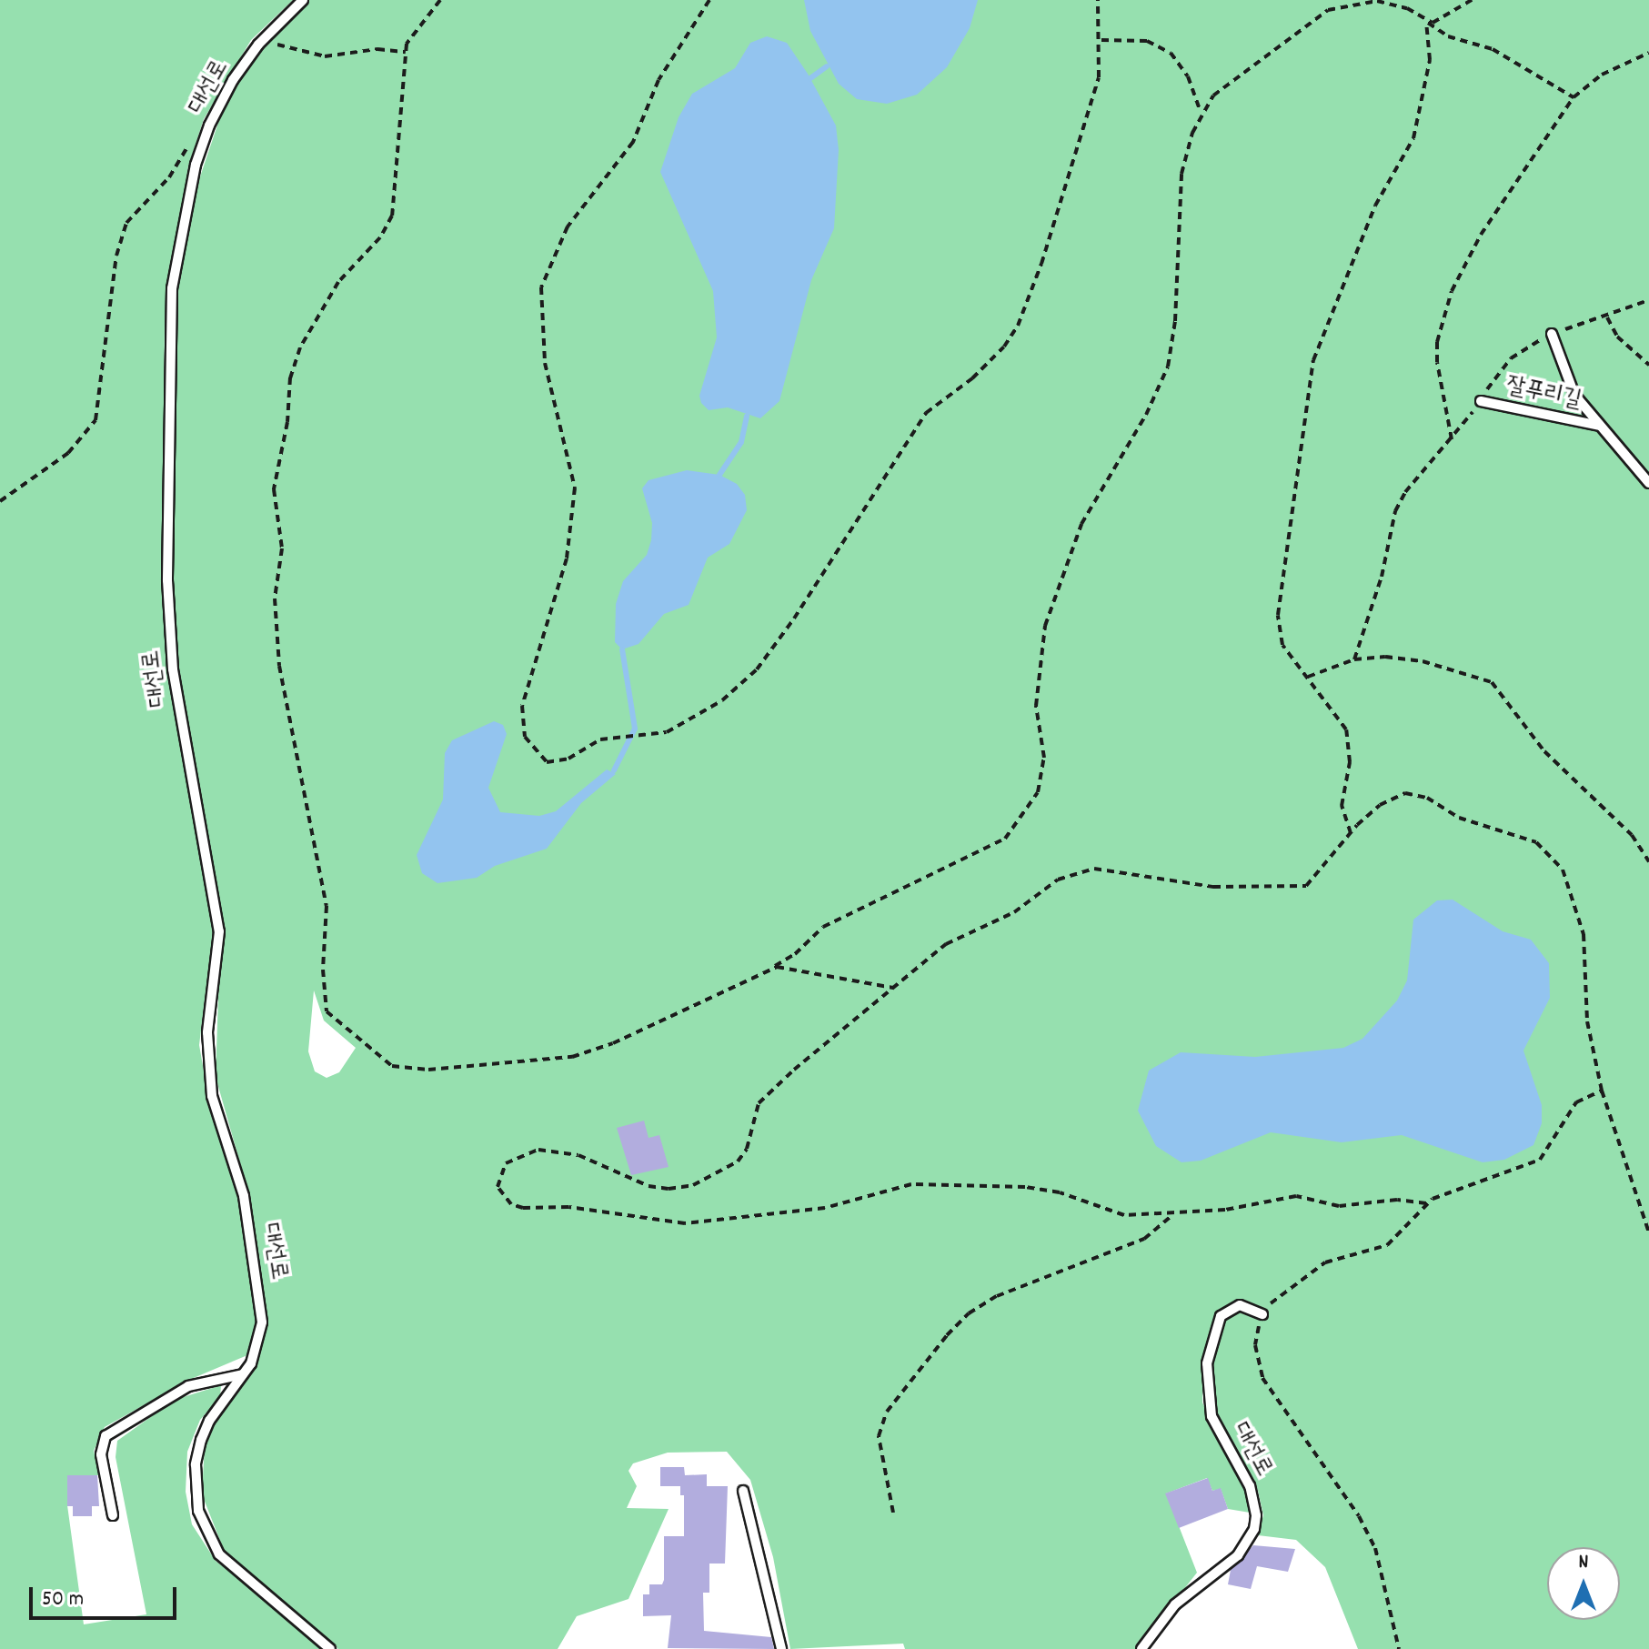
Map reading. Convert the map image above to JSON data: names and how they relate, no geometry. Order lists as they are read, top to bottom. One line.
{"streets":{"lane":["대선로","잘푸리길"]},"scale_bar":"50 m","north":"top"}
